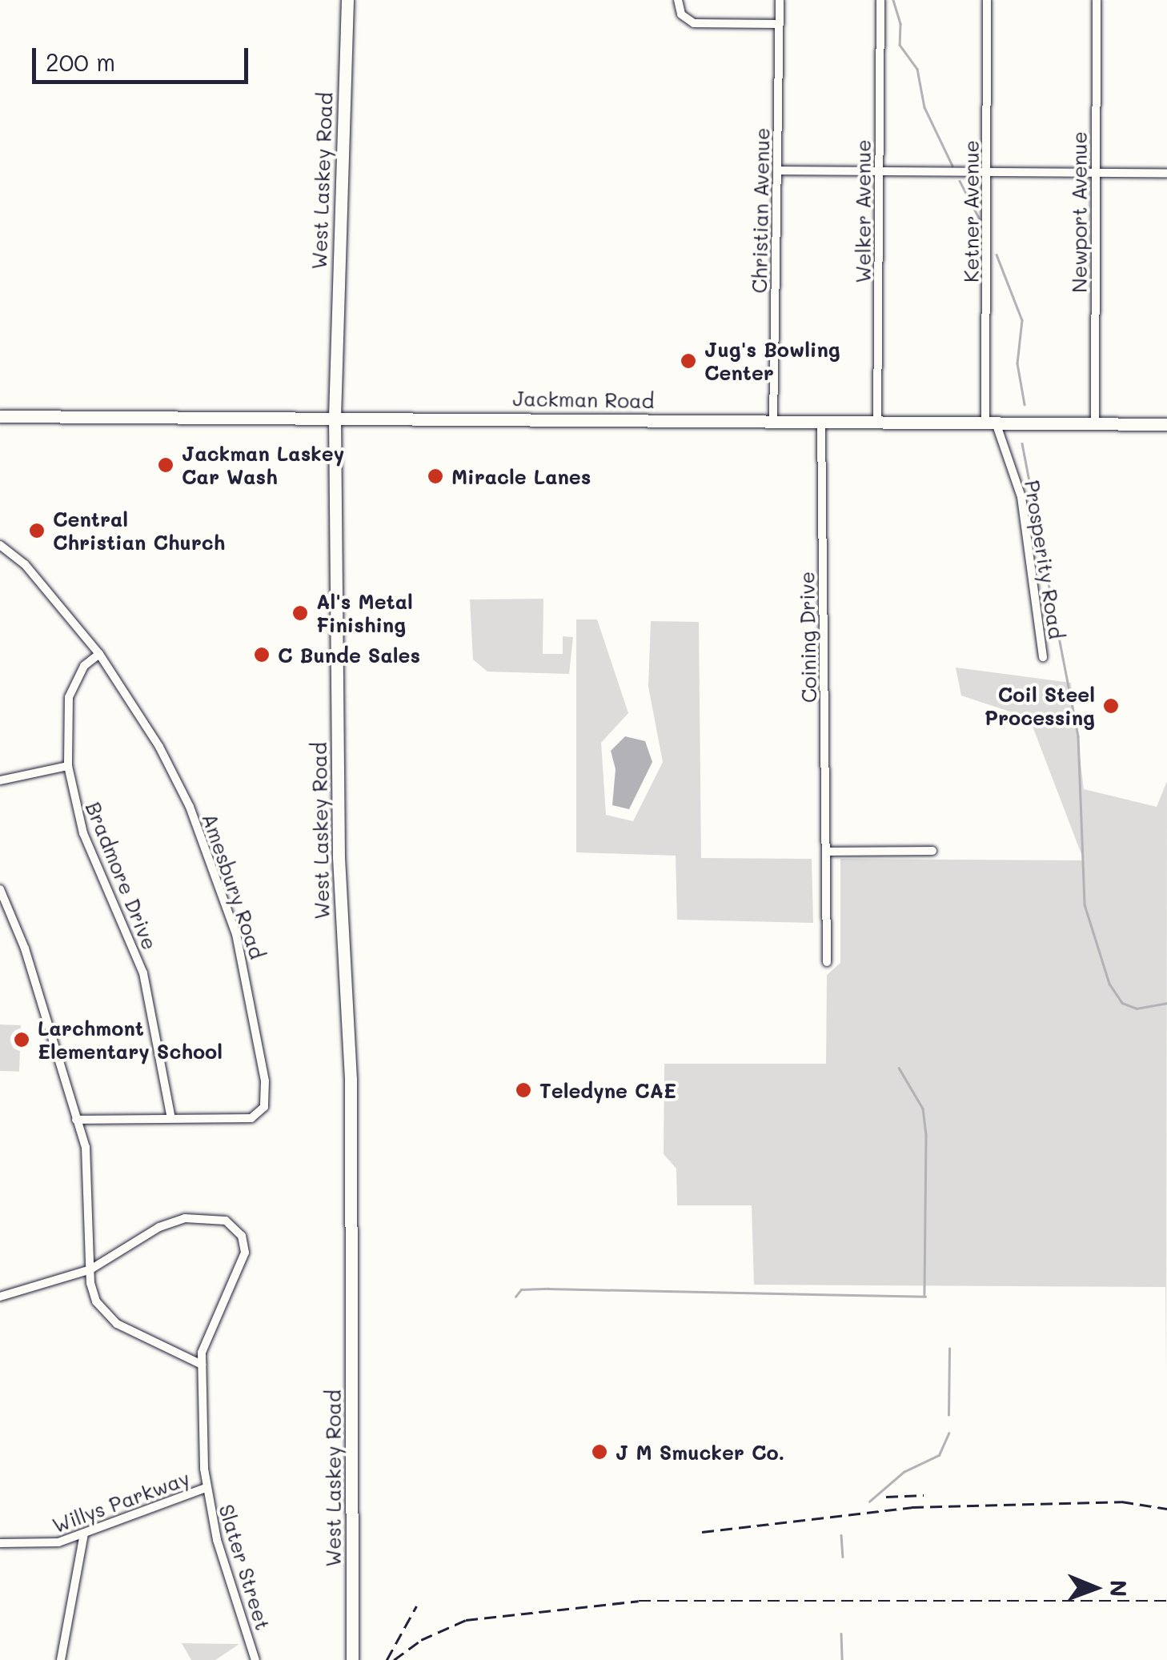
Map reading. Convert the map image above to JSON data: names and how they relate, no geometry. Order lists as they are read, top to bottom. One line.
{"streets":{"main road":["West Laskey Road","Jackman Road"],"street":["Christian Avenue","Welker Avenue","Ketner Avenue","Newport Avenue","Prosperity Road","Coining Drive","Bradmore Drive","Amesbury Road","Willys Parkway","Slater Street"]},"crossings":[["West Laskey Road","Jackman Road"],["Christian Avenue","Jackman Road"],["Welker Avenue","Jackman Road"],["Ketner Avenue","Jackman Road"],["Ketner Avenue","Prosperity Road"],["Newport Avenue","Jackman Road"],["Jackman Road","Prosperity Road"],["Jackman Road","Coining Drive"],["Bradmore Drive","Amesbury Road"],["Willys Parkway","Slater Street"]],"places":["Jug's Bowling Center","Jackman Laskey Car Wash","Miracle Lanes","Central Christian Church","Al's Metal Finishing","C Bunde Sales","Coil Steel Processing","Larchmont Elementary School","Teledyne CAE","J M Smucker Co."],"scale_bar":"200 m","north":"right"}
